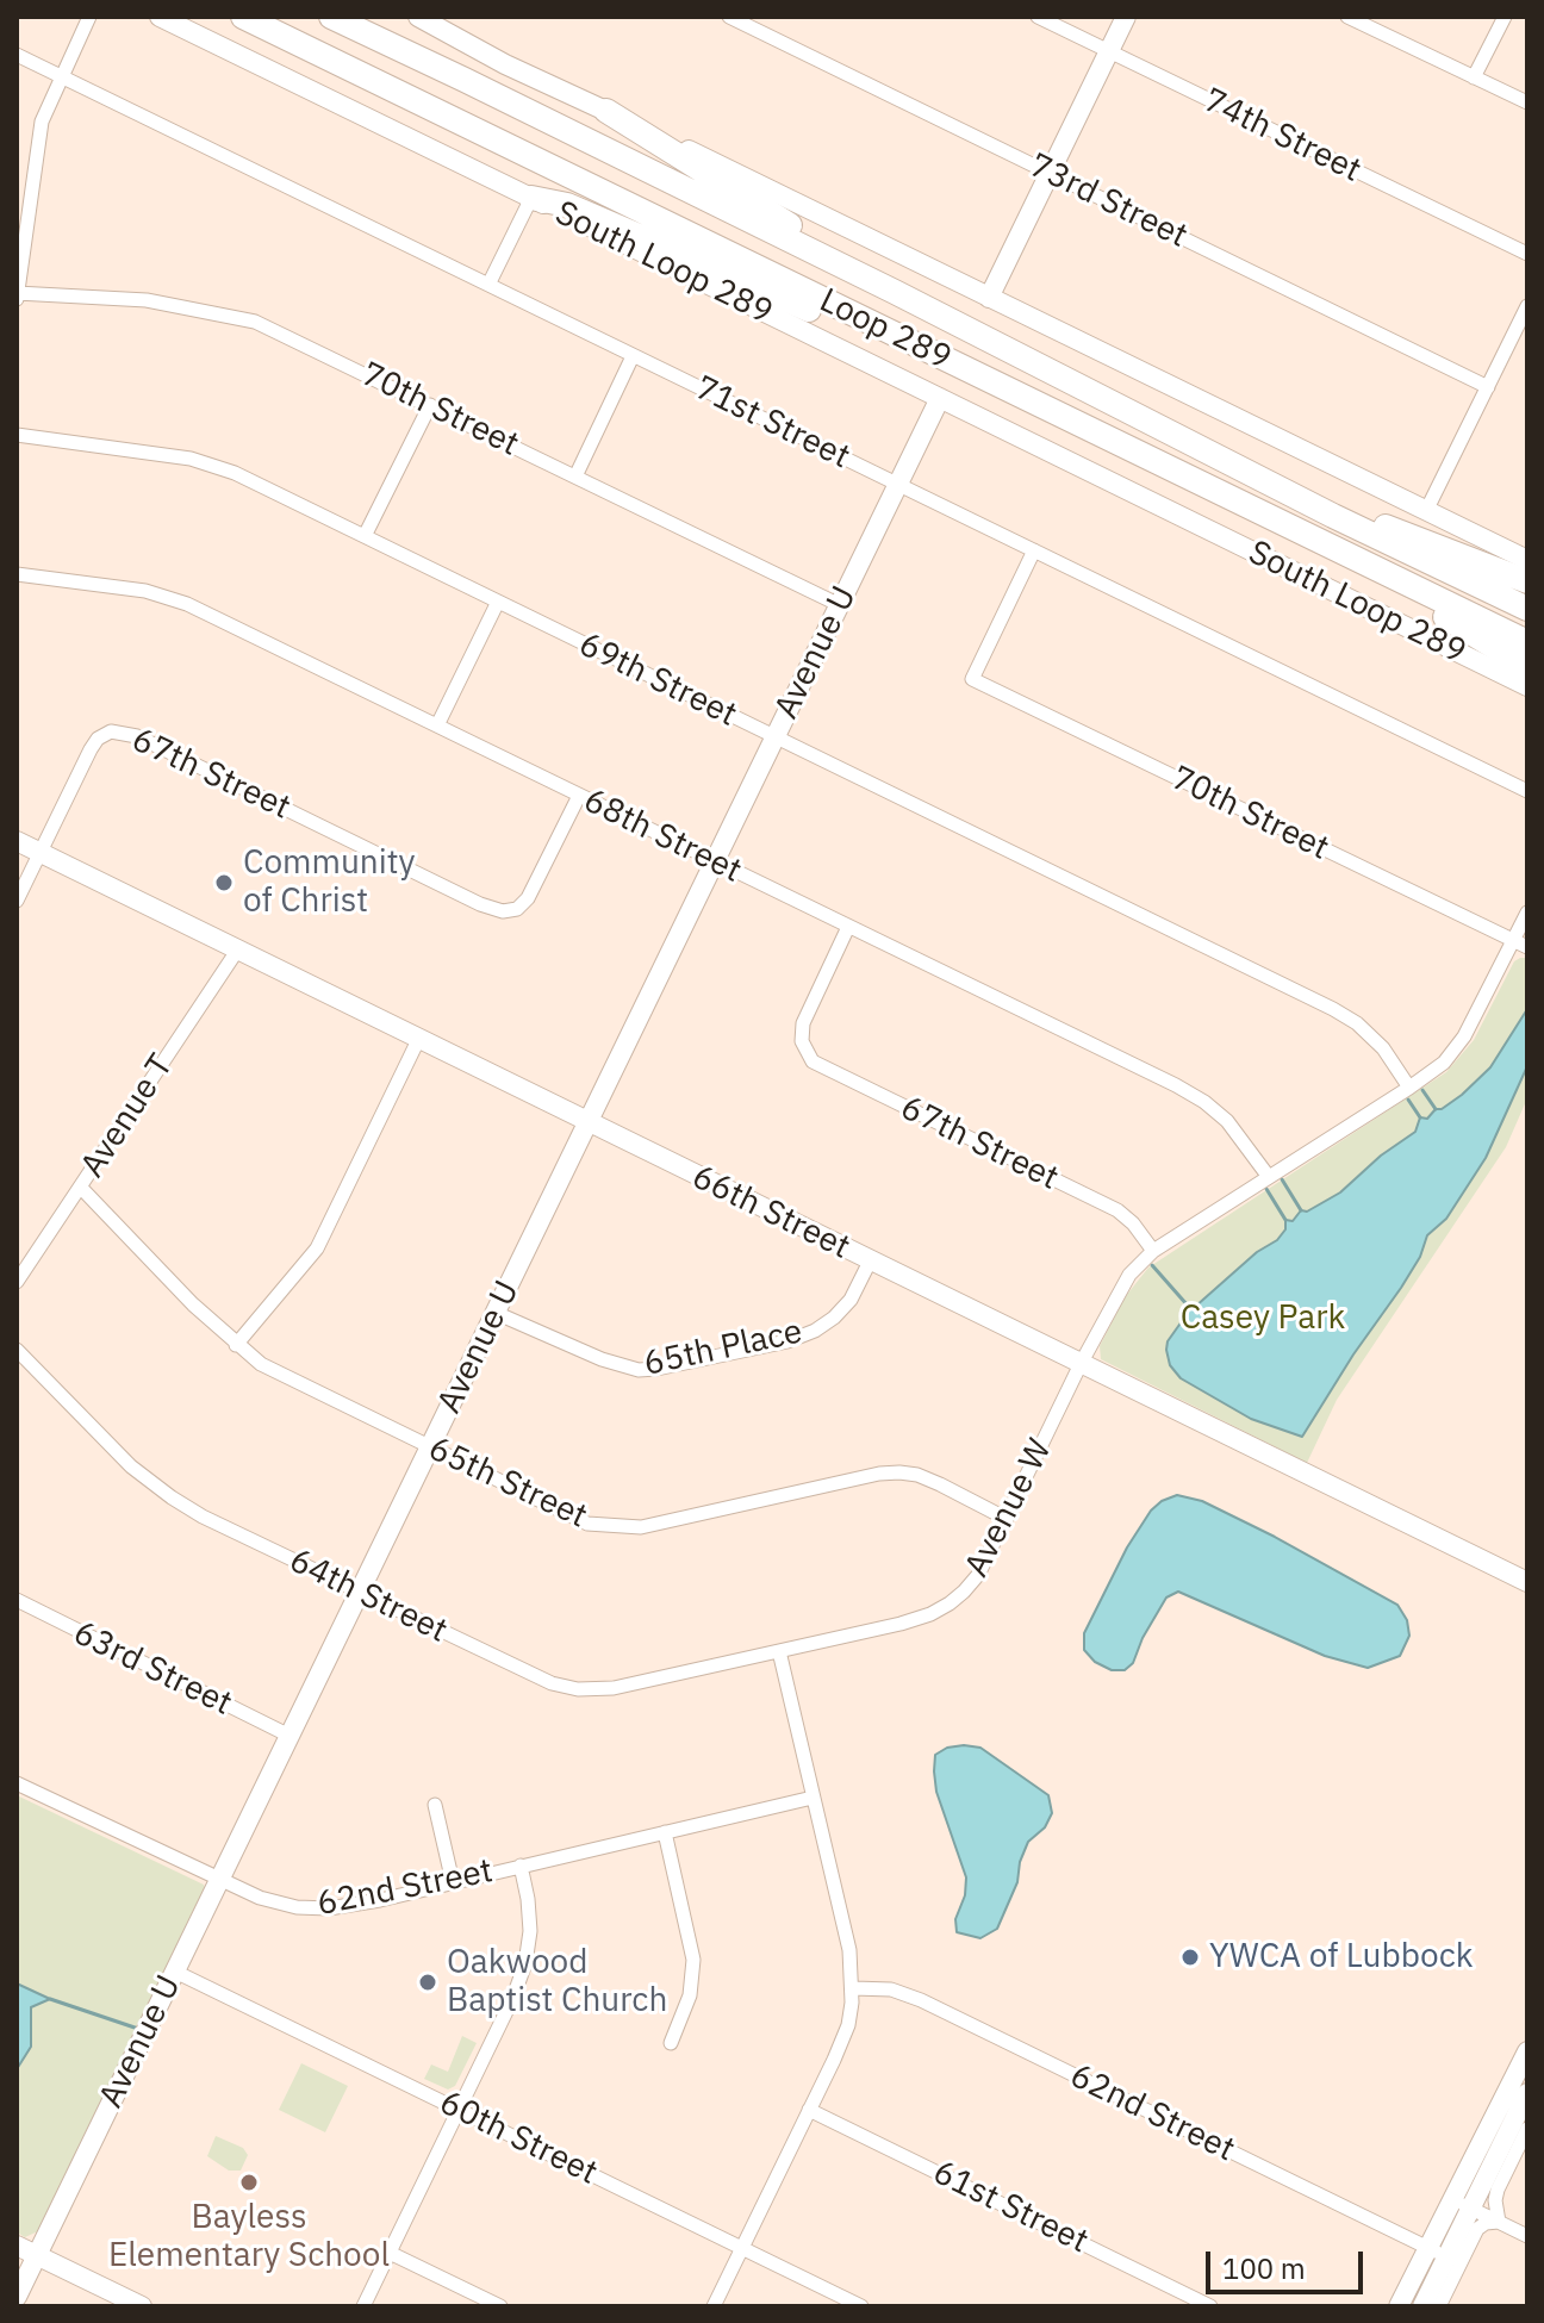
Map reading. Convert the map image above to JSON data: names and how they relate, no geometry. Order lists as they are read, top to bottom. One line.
{"streets":{"highway":["Loop 289"],"street":["74th Street","73rd Street","South Loop 289","70th Street","71st Street","Avenue U","69th Street","67th Street","68th Street","Avenue T","66th Street","65th Place","65th Street","Avenue W","64th Street","63rd Street","62nd Street","60th Street","61st Street"]},"crossings":[["South Loop 289","Avenue U"],["70th Street","71st Street"],["70th Street","Avenue U"],["70th Street","Avenue W"],["71st Street","Avenue U"],["Avenue U","69th Street"],["Avenue U","68th Street"],["Avenue U","66th Street"],["Avenue U","65th Place"],["Avenue U","65th Street"],["Avenue U","64th Street"],["Avenue U","63rd Street"],["Avenue U","62nd Street"],["Avenue U","60th Street"],["69th Street","Avenue W"],["67th Street","68th Street"],["67th Street","66th Street"],["67th Street","Avenue W"],["68th Street","Avenue W"],["Avenue T","66th Street"],["Avenue T","65th Street"],["66th Street","65th Place"],["66th Street","Avenue W"],["65th Street","Avenue W"],["Avenue W","64th Street"]],"parks":["Casey Park"],"places":["Community of Christ","YWCA of Lubbock","Oakwood Baptist Church","Bayless Elementary School"],"scale_bar":"100 m"}
